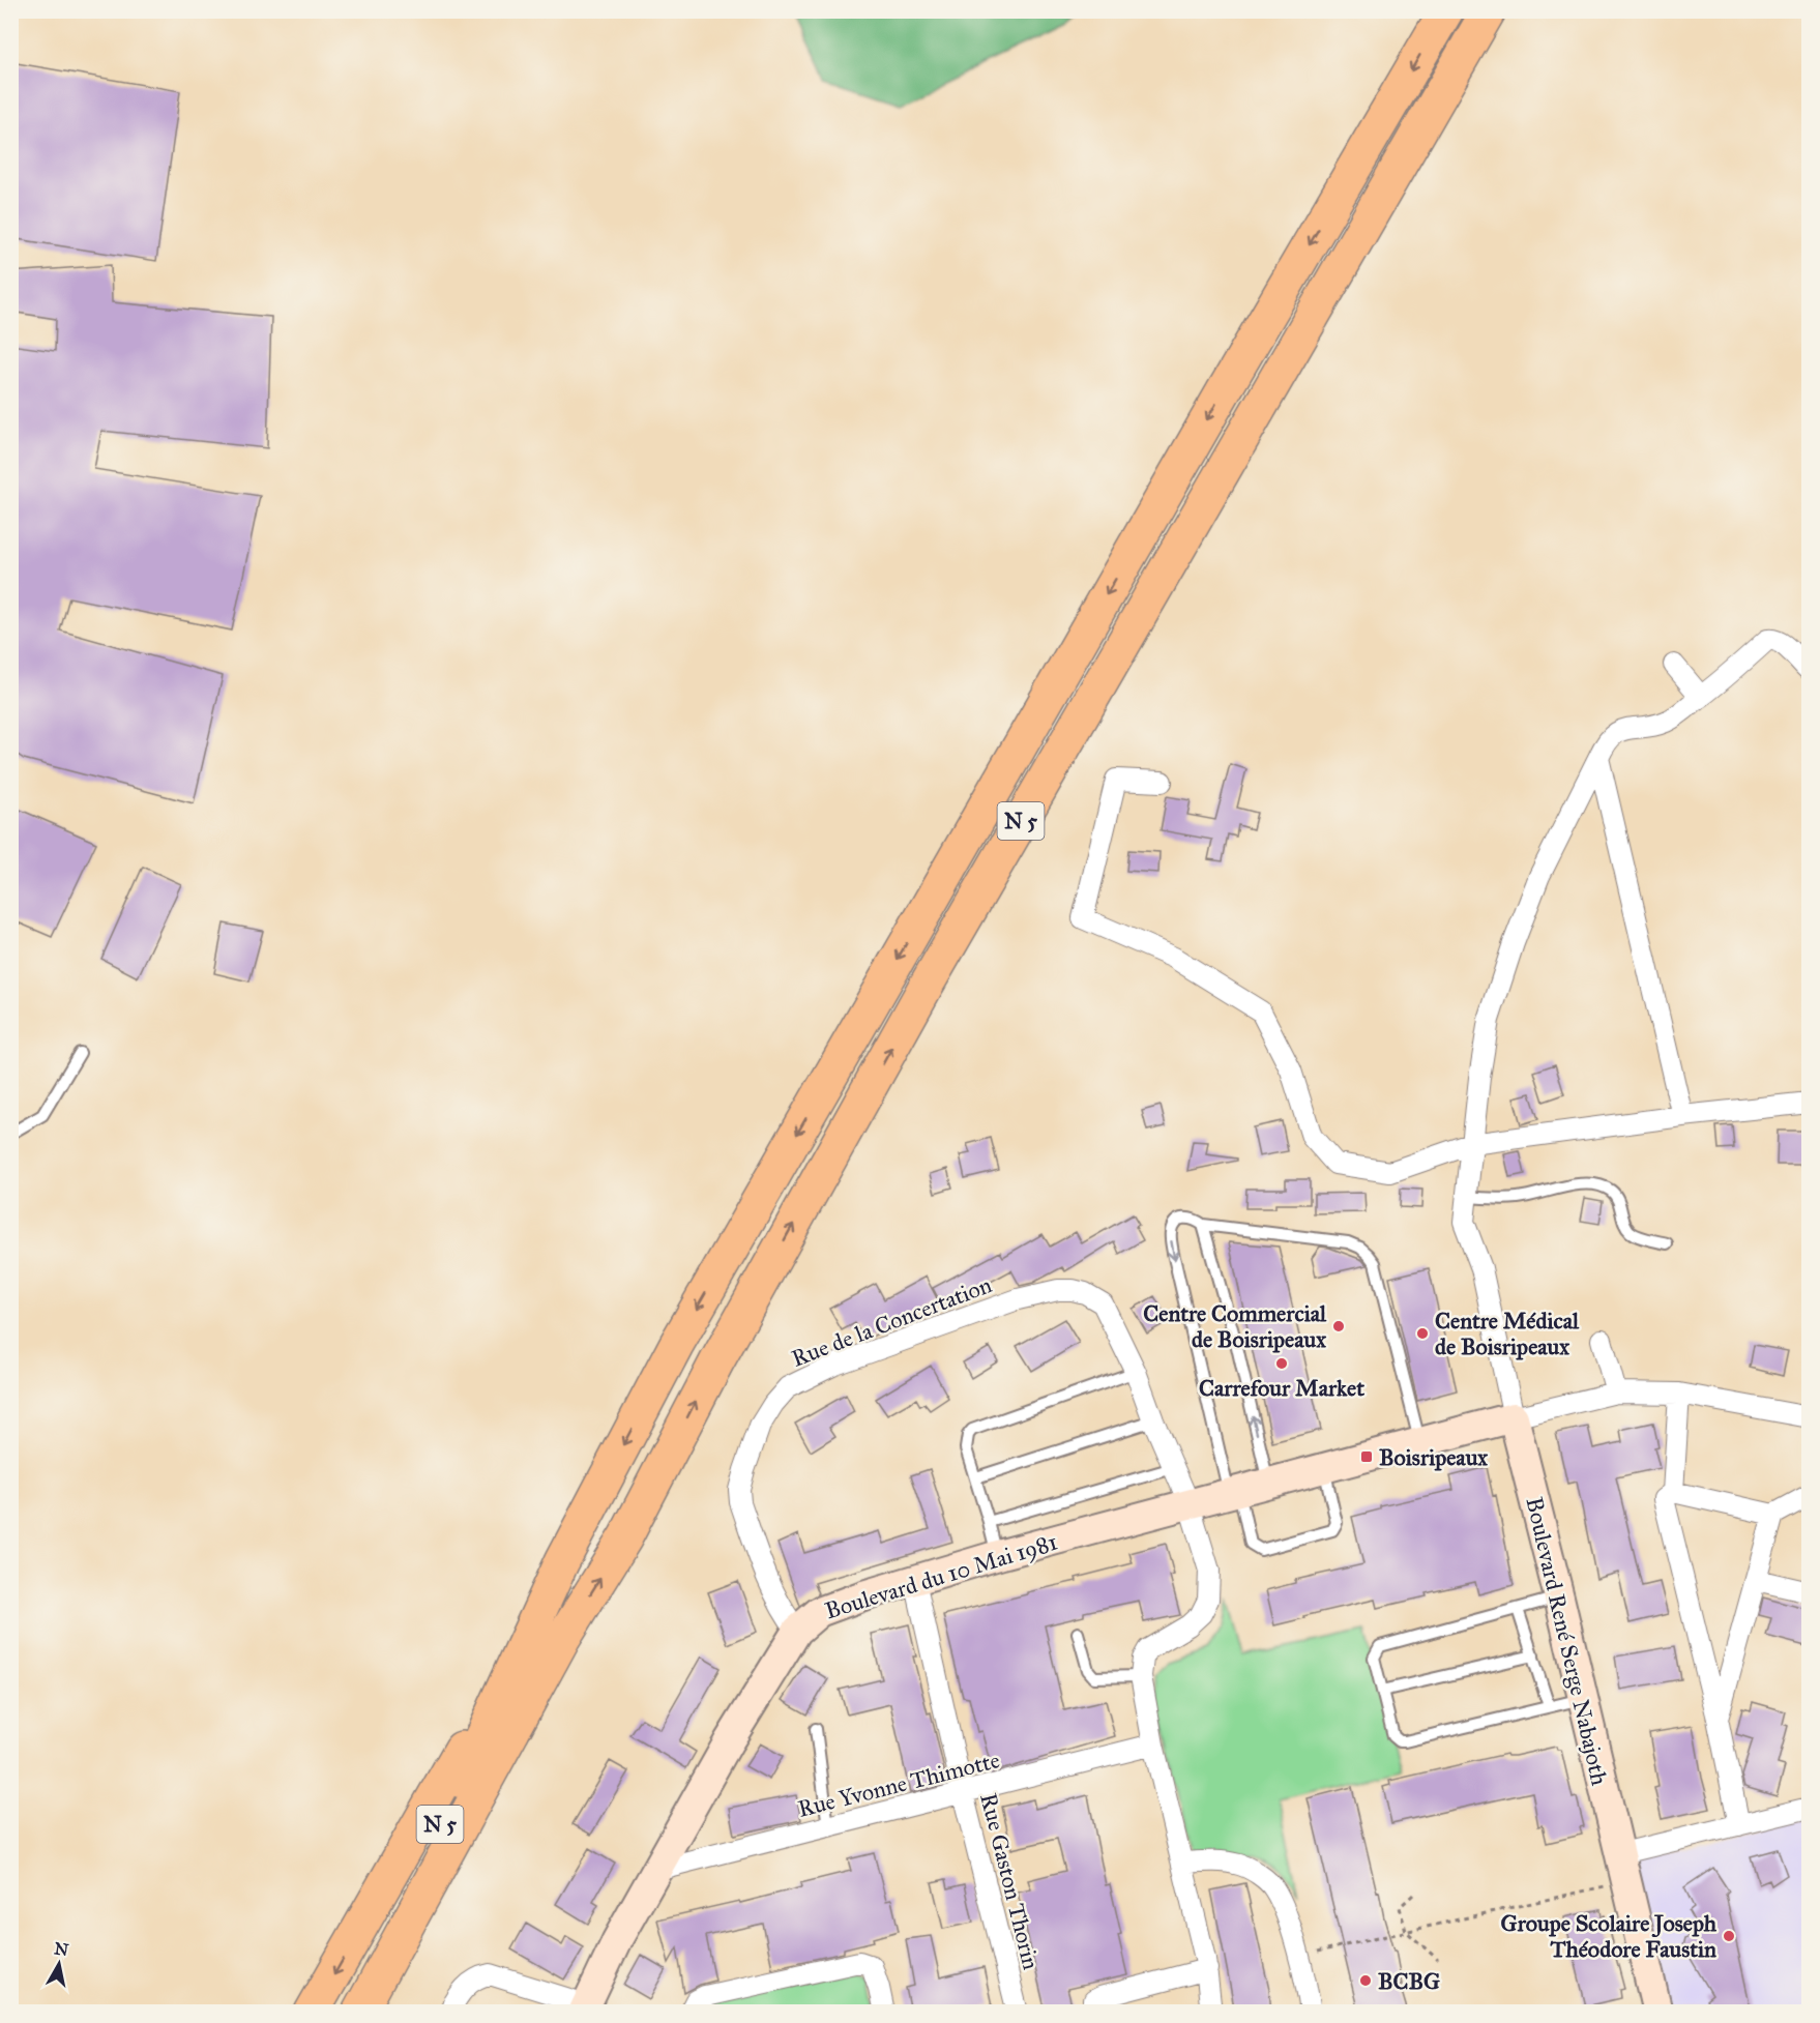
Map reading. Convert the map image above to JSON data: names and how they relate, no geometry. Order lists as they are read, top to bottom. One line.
{"streets":{"highway":["N 5"],"street":["Rue de la Concertation","Boulevard du 10 Mai 1981","Boulevard René Serge Nabajoth","Rue Yvonne Thimotte","Rue Gaston Thorin"]},"crossings":[["Rue de la Concertation","Boulevard du 10 Mai 1981"],["Boulevard du 10 Mai 1981","Boulevard René Serge Nabajoth"],["Boulevard du 10 Mai 1981","Rue Yvonne Thimotte"],["Boulevard du 10 Mai 1981","Rue Gaston Thorin"],["Rue Yvonne Thimotte","Rue Gaston Thorin"]],"places":{"other":["Centre Commercial de Boisripeaux","Centre Médical de Boisripeaux","Carrefour Market","Groupe Scolaire Joseph Théodore Faustin","BCBG"],"transit":["Boisripeaux"]},"north":"top"}
